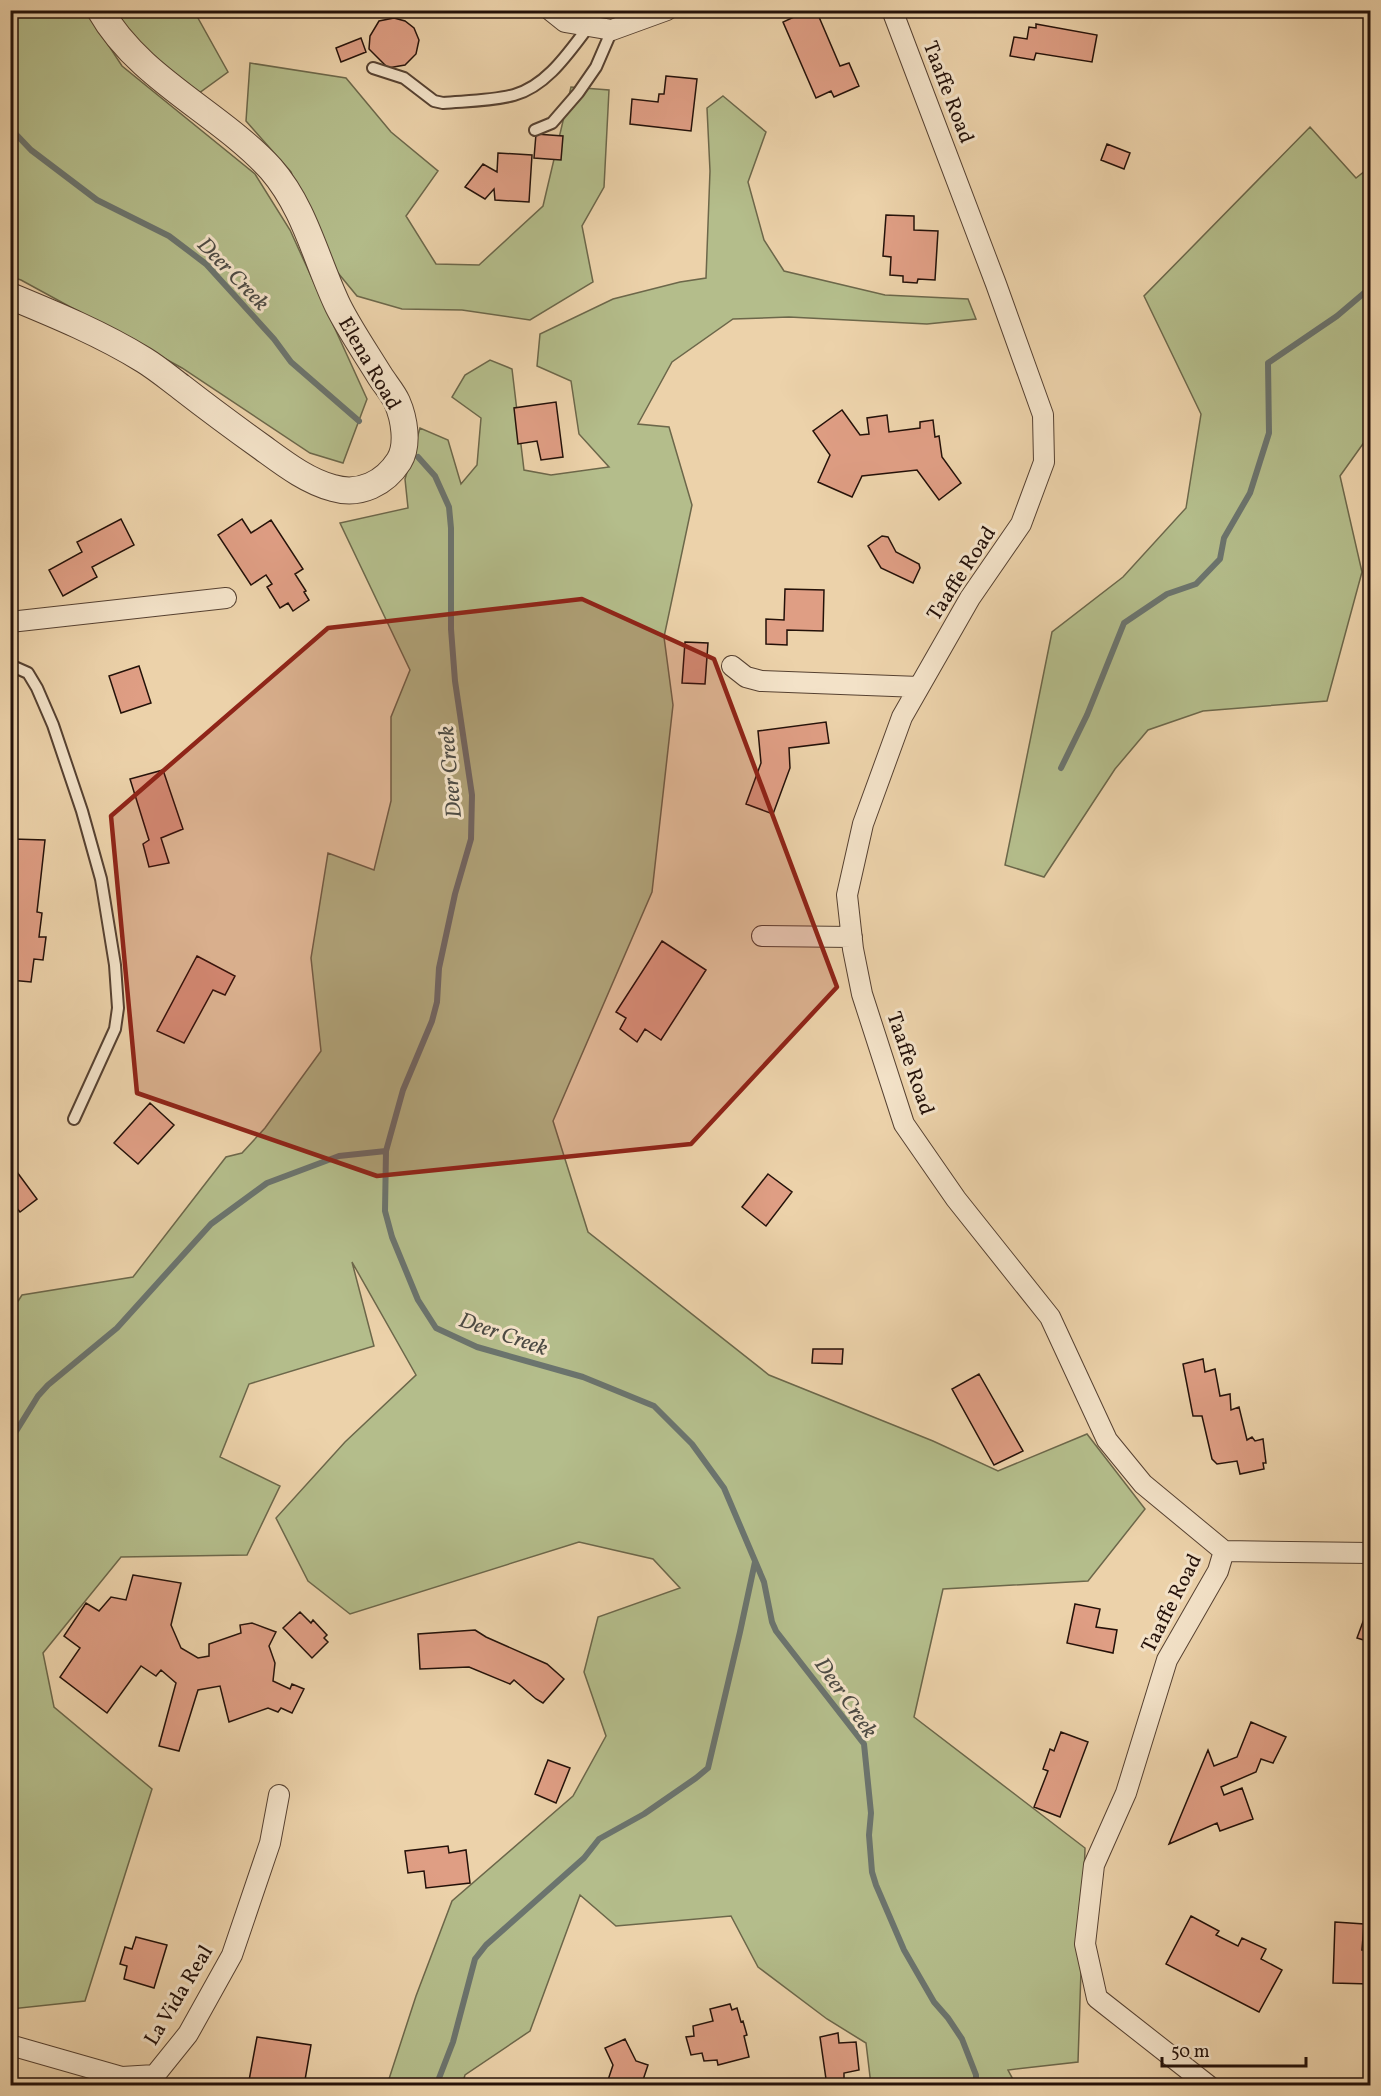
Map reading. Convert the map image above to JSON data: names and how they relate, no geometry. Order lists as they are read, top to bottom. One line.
{"streets":{"street":["Taaffe Road","Elena Road","La Vida Real"]},"water":["Deer Creek"],"scale_bar":"50 m"}
